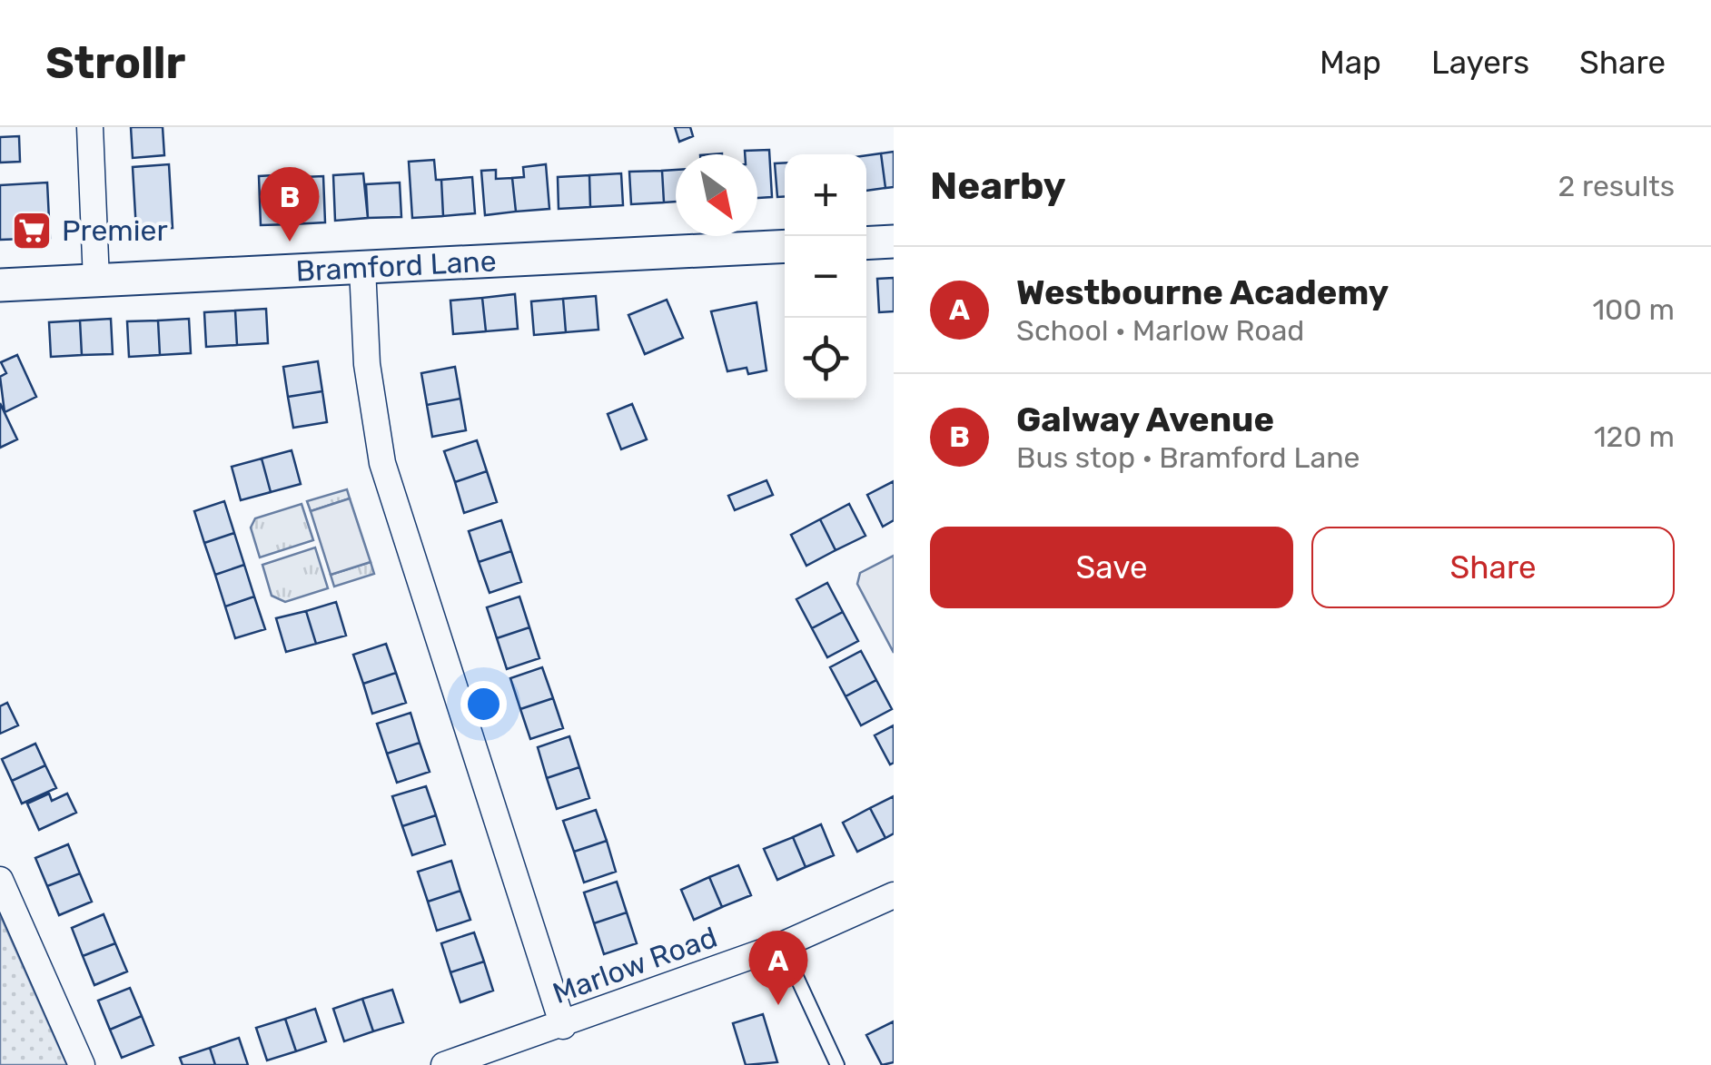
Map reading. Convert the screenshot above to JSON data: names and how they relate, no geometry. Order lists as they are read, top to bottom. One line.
{"streets":{"street":["Bramford Lane","Marlow Road"]},"places":{"supermarket":["Premier"]},"north":"bottom right","page":{"header":"Strollr","nav":["Map","Layers","Share"],"heading":["Nearby","2 results"],"map_buttons":["+","−"],"pins":["B","A"],"list":[{"mark":"A","name":"Westbourne Academy","note":"School · Marlow Road","value":"100 m"},{"mark":"B","name":"Galway Avenue","note":"Bus stop · Bramford Lane","value":"120 m"}],"buttons":["Save","Share"]}}
